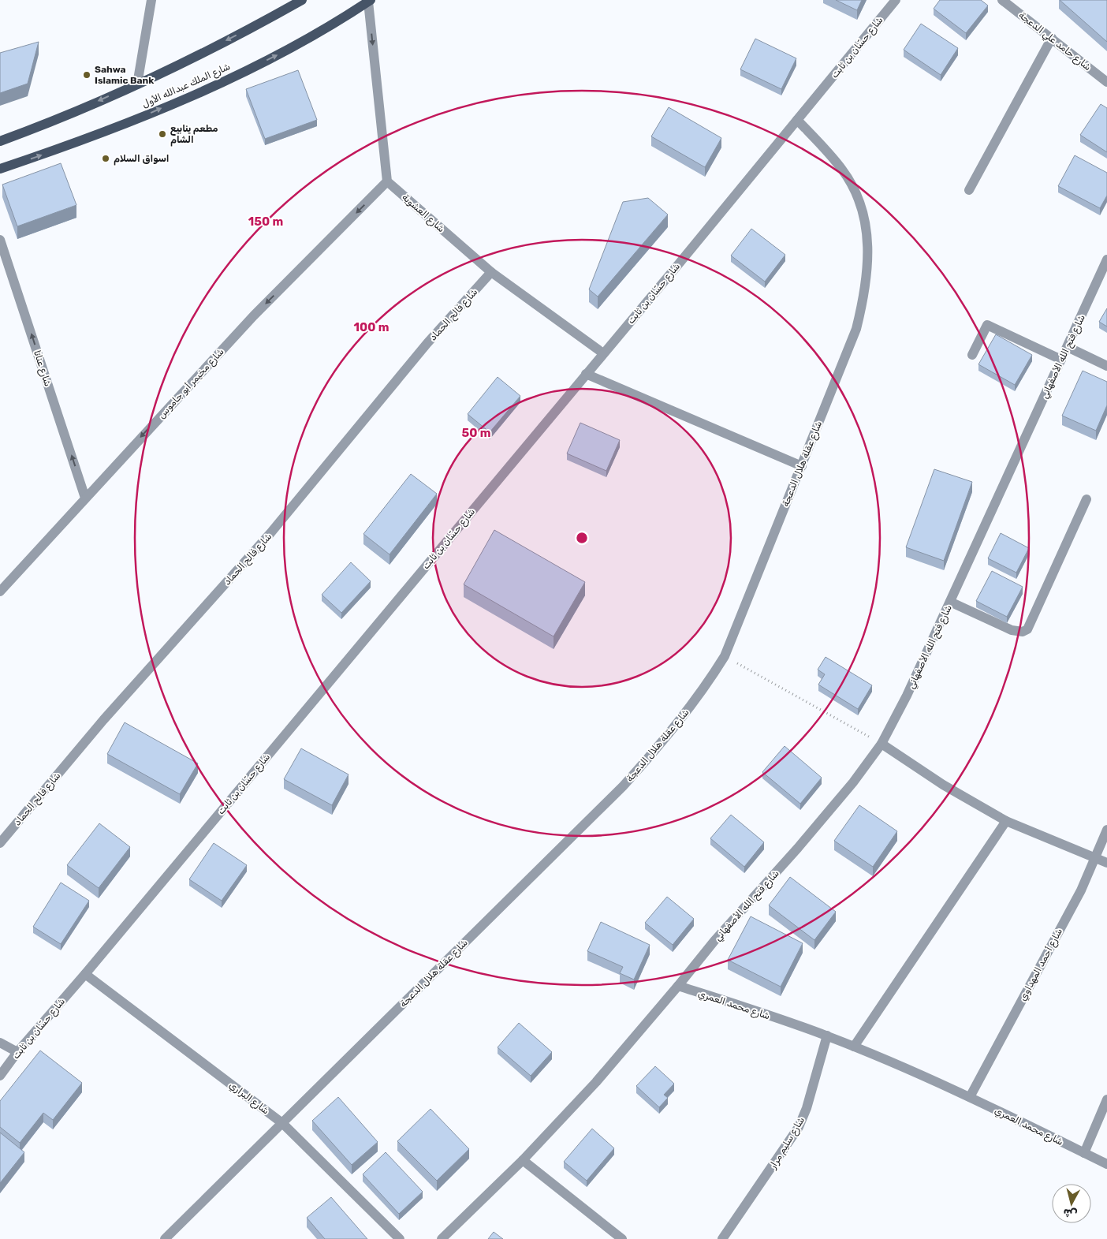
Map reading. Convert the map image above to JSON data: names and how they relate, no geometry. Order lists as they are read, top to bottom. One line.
{"streets":{"main road":["شارع الملك عبدالله الأول"],"street":["شارع حامد علي الدعجة","شارع حسّان بن ثابت","شارع العشوية","شارع فالح الحماد","شارع فتح الله الأصفهاني","شارع عناتا","شارع مخيمر أبو جاموس","شارع عقلة هلال الدعجة","شارع أحمد المهداوي","شارع محمد العمري","شارع البراري","شارع سليم مرار"]},"crossings":[["شارع حسّان بن ثابت","شارع العشوية"],["شارع حسّان بن ثابت","شارع عقلة هلال الدعجة"],["شارع حسّان بن ثابت","شارع البراري"],["شارع العشوية","شارع فالح الحماد"],["شارع العشوية","شارع مخيمر أبو جاموس"],["شارع فتح الله الأصفهاني","شارع محمد العمري"],["شارع عناتا","شارع مخيمر أبو جاموس"],["شارع عقلة هلال الدعجة","شارع البراري"],["شارع أحمد المهداوي","شارع محمد العمري"],["شارع محمد العمري","شارع سليم مرار"]],"one_way":["شارع عناتا","شارع مخيمر أبو جاموس"],"places":["Sahwa Islamic Bank","مطعم ينابيع الشام","اسواق السلام"],"north":"bottom","rings":["150 m","100 m","50 m"]}
